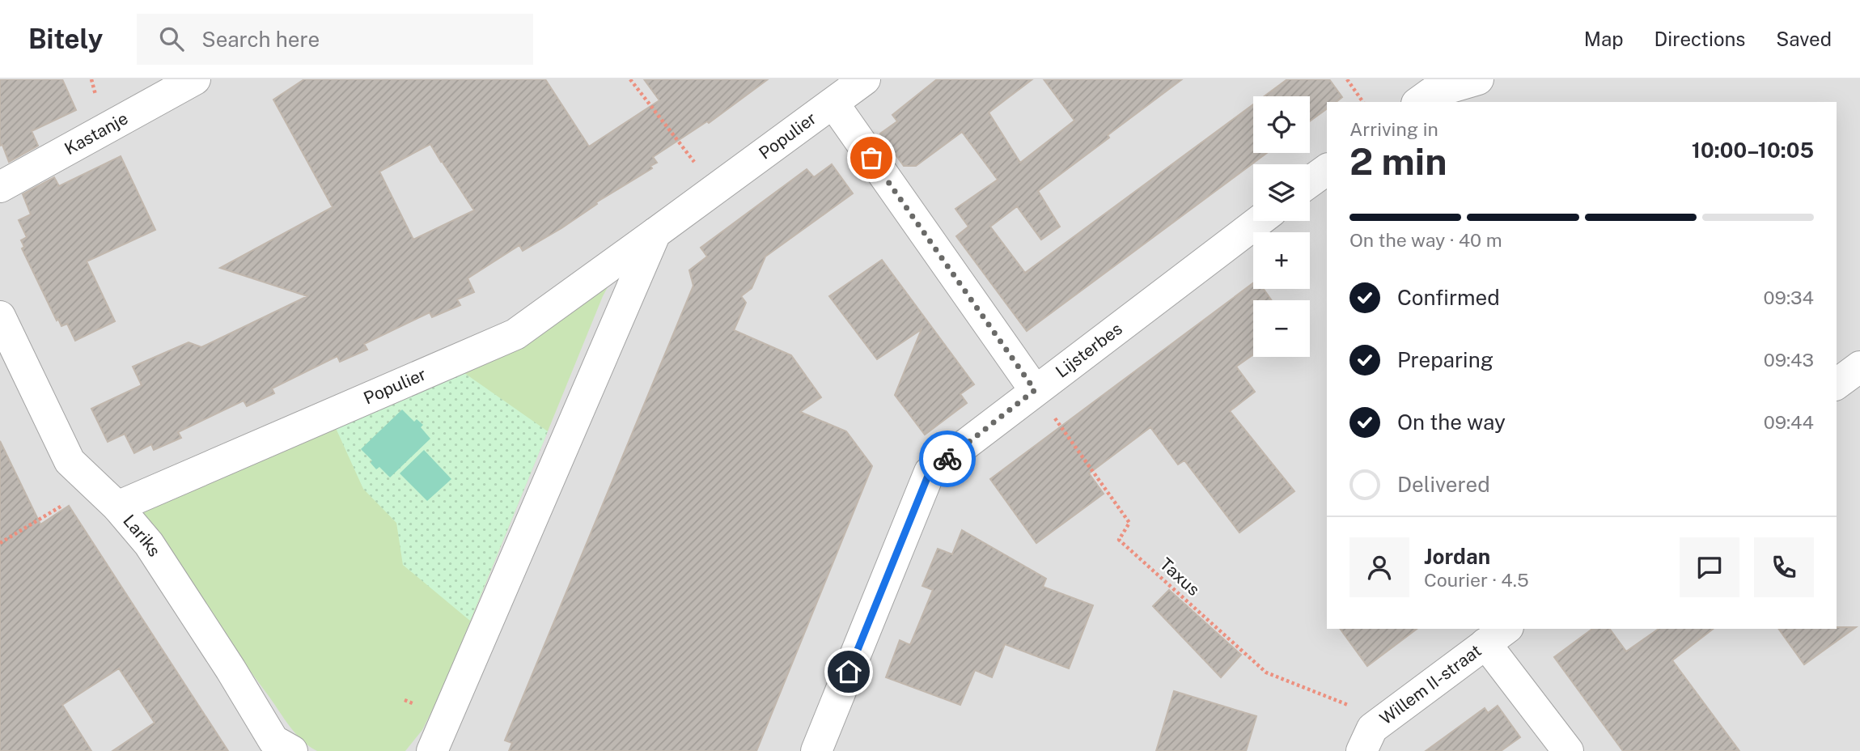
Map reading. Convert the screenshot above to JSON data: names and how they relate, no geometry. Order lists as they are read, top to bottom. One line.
{"streets":{"street":["Kastanje","Populier","Lijsterbes","Lariks","Willem II-straat"],"path":["Taxus"]},"crossings":[["Populier","Lariks"],["Lijsterbes","Taxus"],["Taxus","Willem II-straat"]],"page":{"header":"Bitely","search":"Search here","nav":["Map","Directions","Saved"],"map_buttons":["+","−"],"heading":["2 min","Arriving in","10:00–10:05"],"panel":["Jordan","Courier · 4.5"],"bar":"On the way · 40 m","list":[["Confirmed","09:34"],["Preparing","09:43"],["On the way","09:44"],"Delivered"]}}
